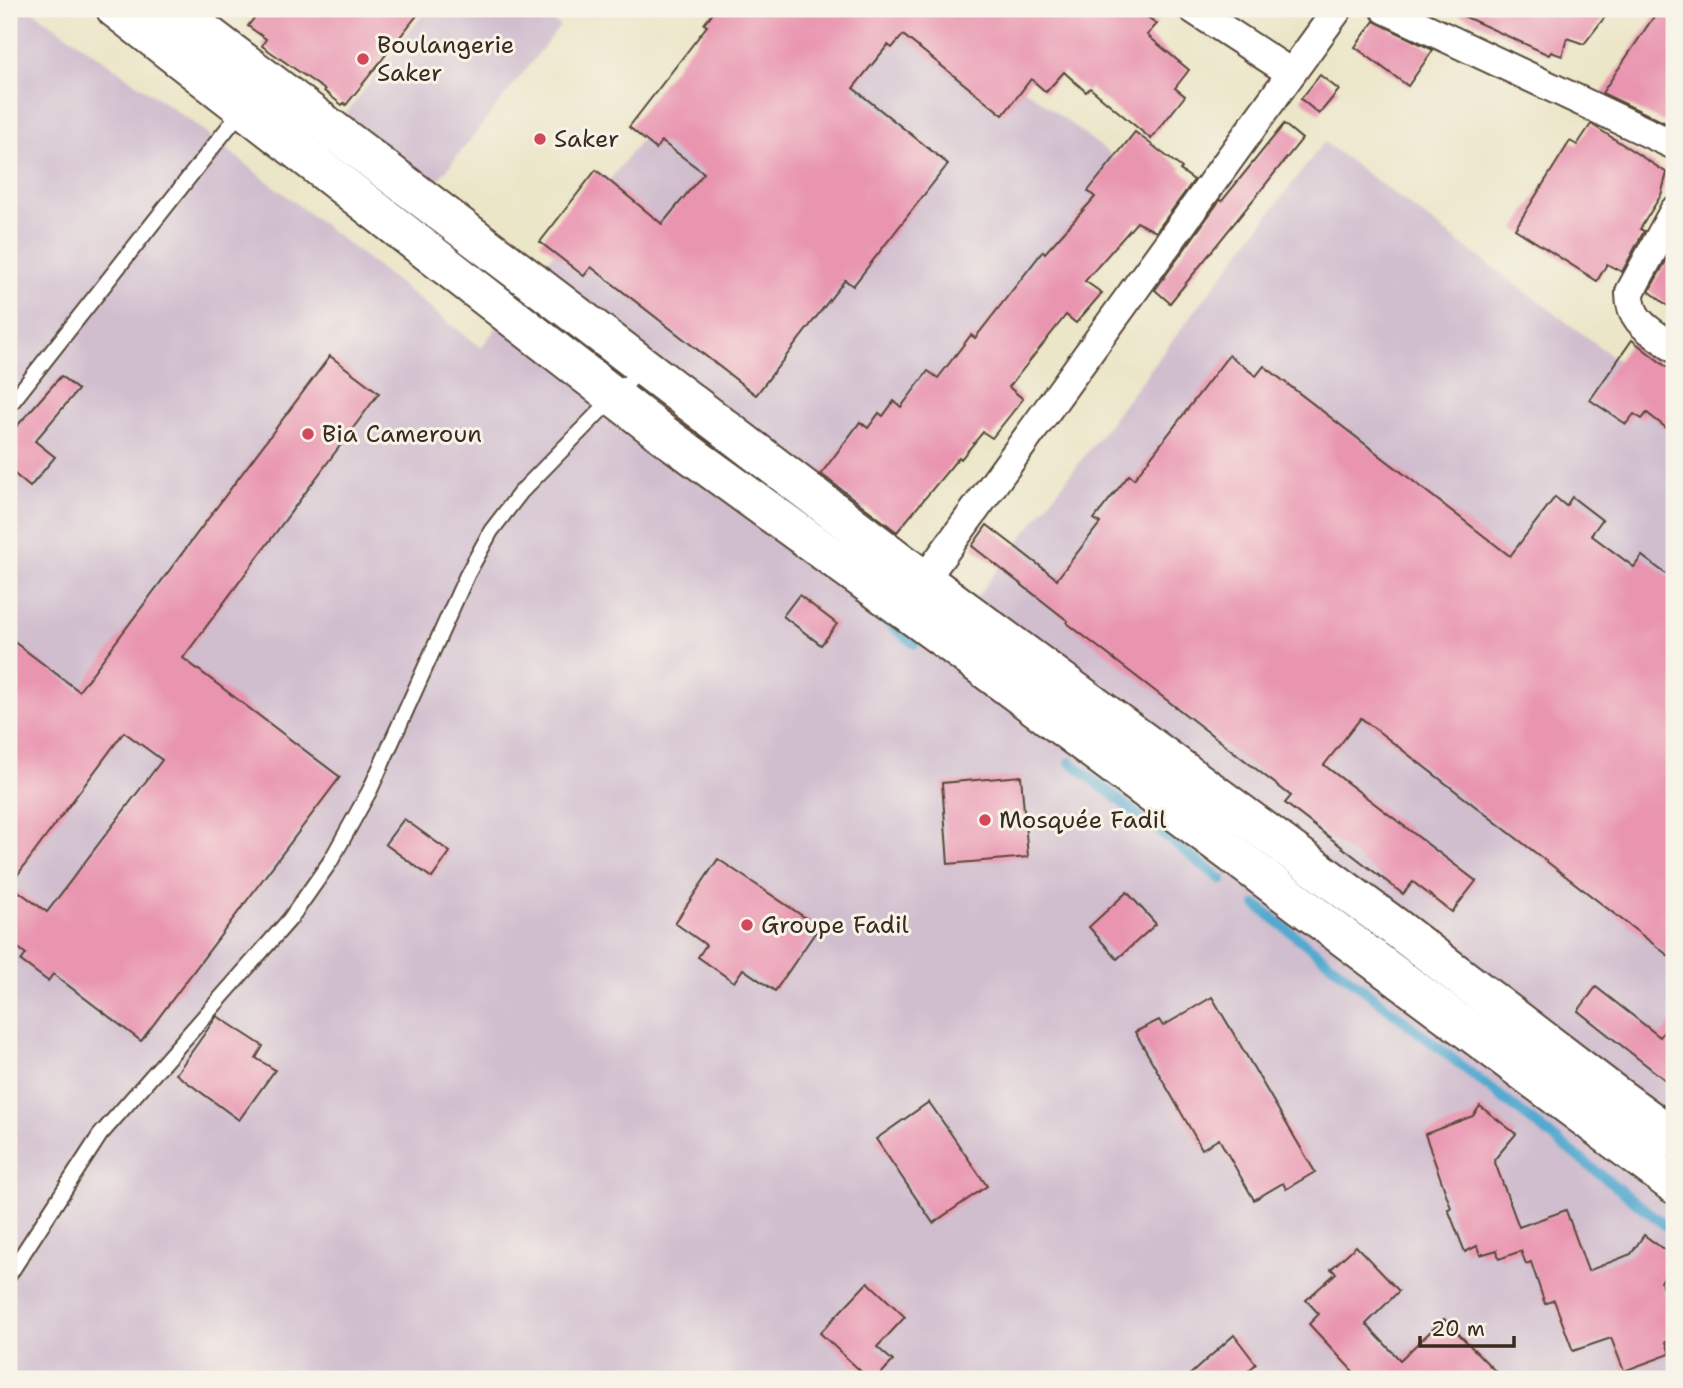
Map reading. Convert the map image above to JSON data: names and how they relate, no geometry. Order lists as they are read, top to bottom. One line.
{"places":["Boulangerie Saker","Saker","Bia Cameroun","Mosquée Fadil","Groupe Fadil"],"scale_bar":"20 m"}
